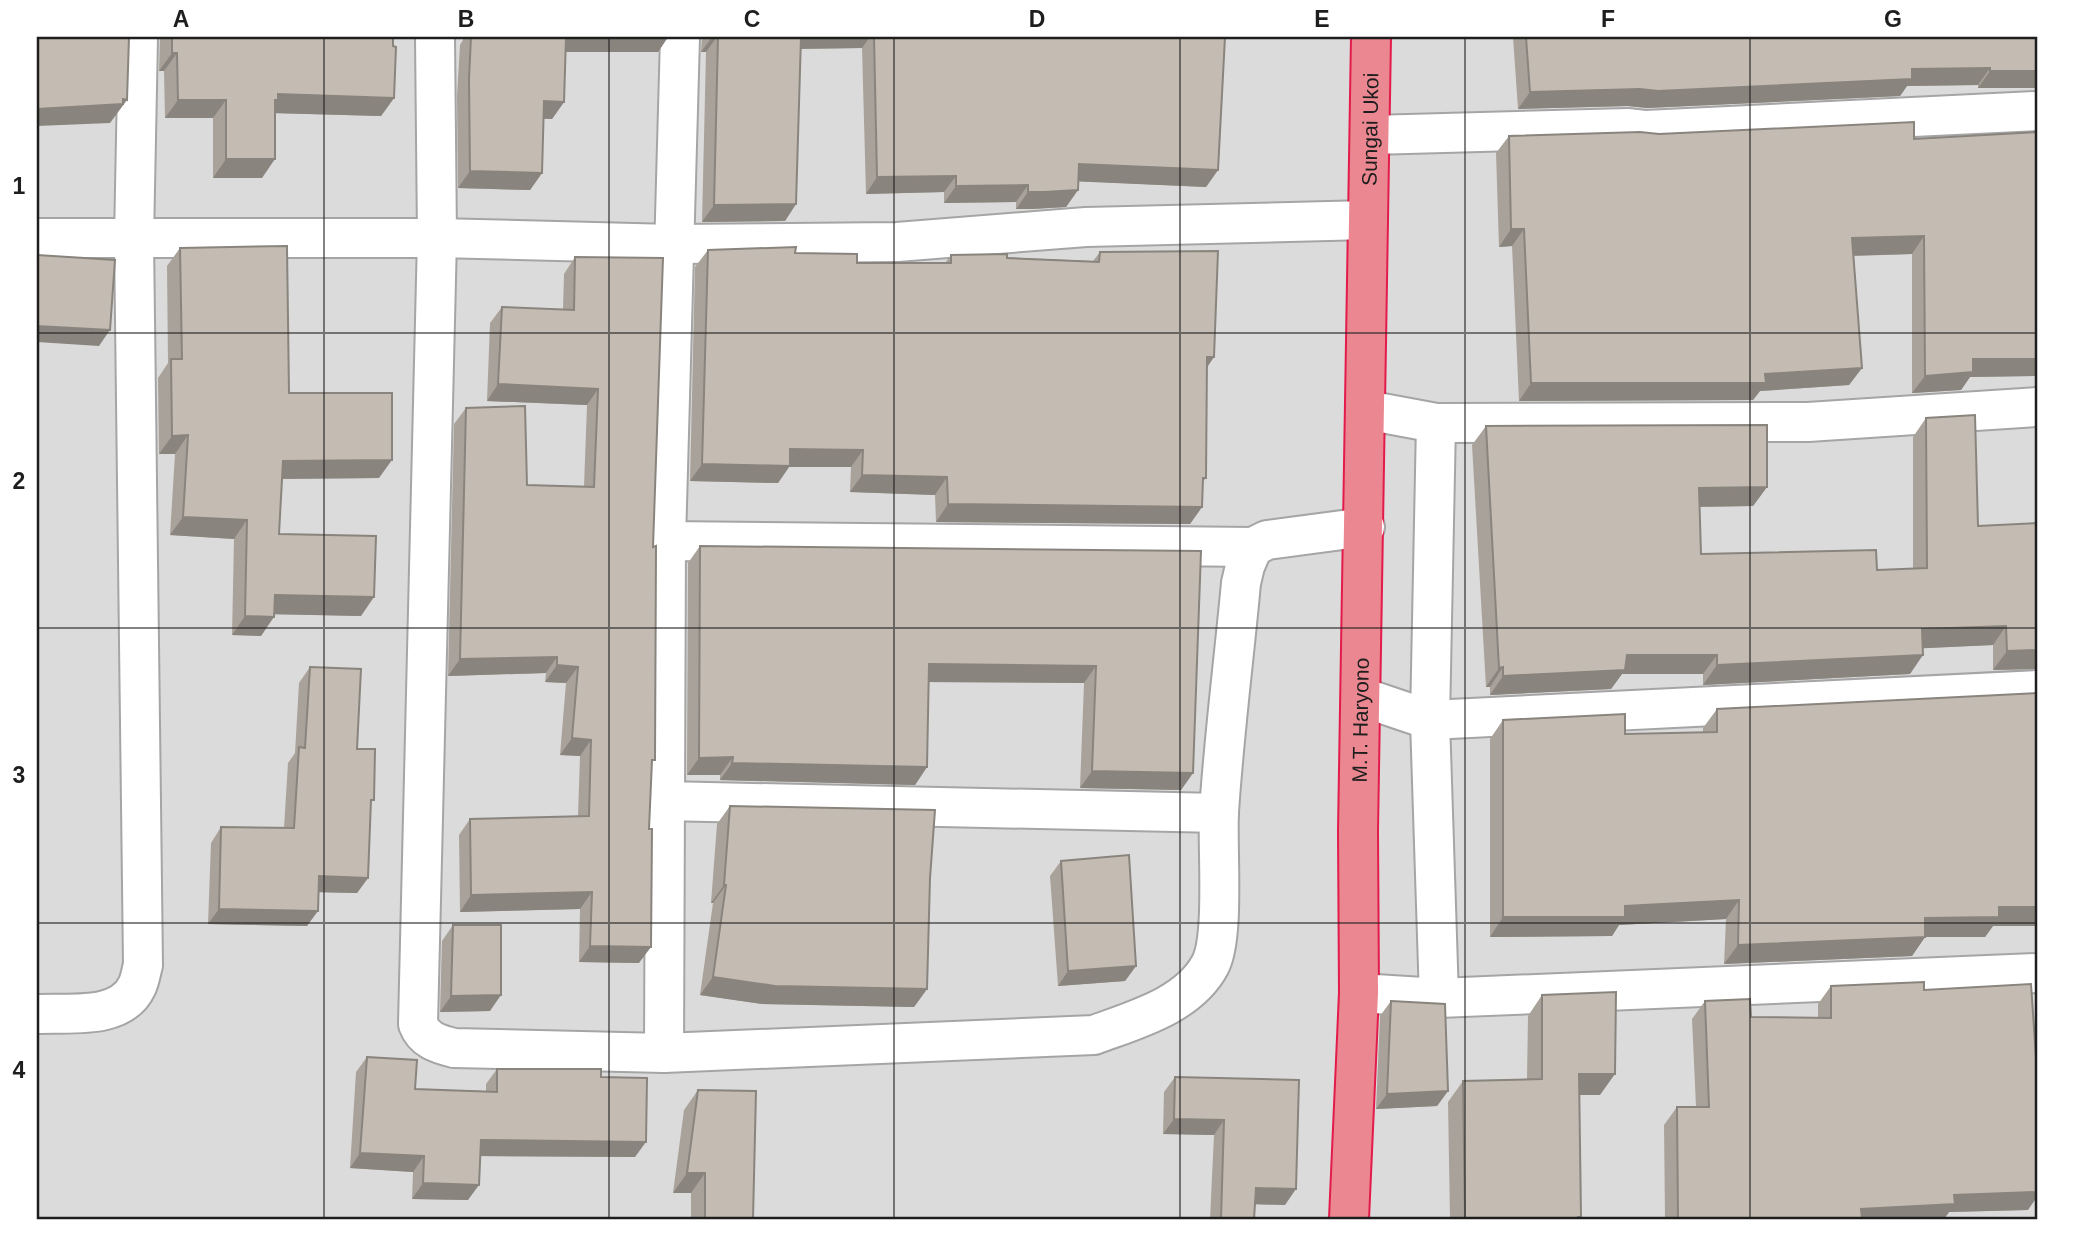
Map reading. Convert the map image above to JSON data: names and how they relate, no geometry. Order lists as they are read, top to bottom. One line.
{"streets":{"highway":["Sungai Ukoi","M.T. Haryono"]},"crossings":[["Sungai Ukoi","M.T. Haryono"]],"grid":{"columns":["A","B","C","D","E","F","G"],"rows":["1","2","3","4"]}}
